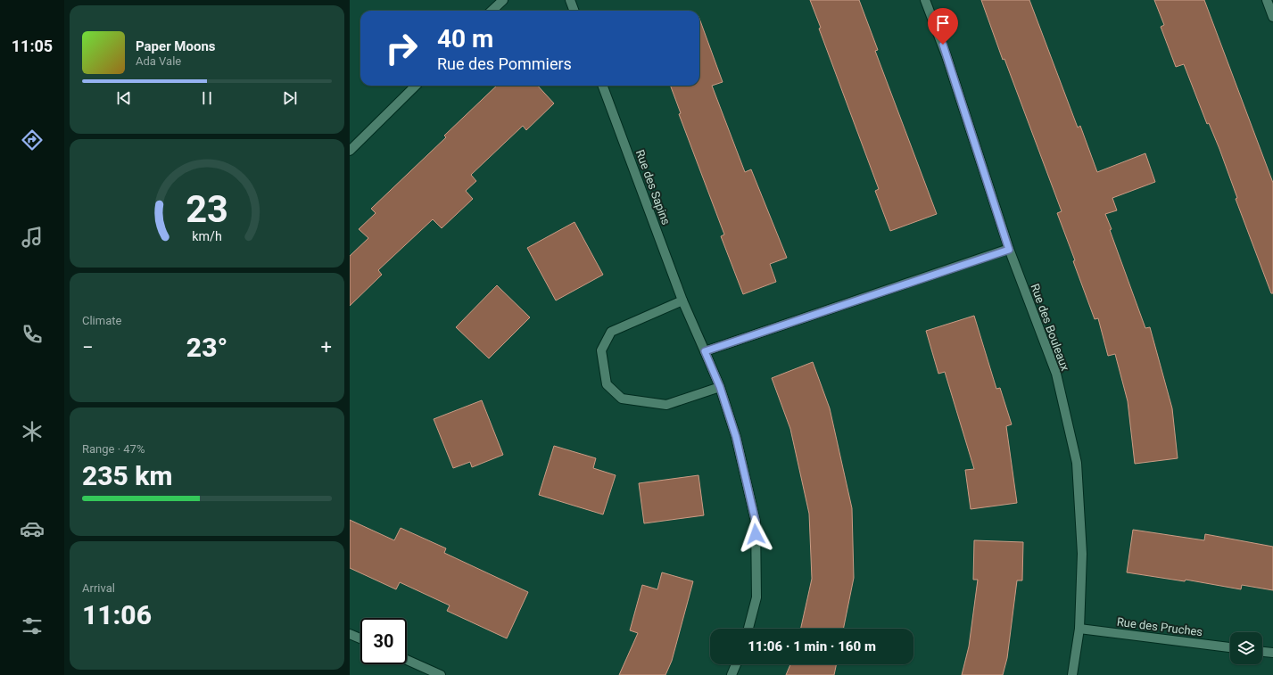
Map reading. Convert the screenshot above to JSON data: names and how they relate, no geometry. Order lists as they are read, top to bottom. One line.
{"streets":{"street":["Rue des Sapins","Rue des Bouleaux","Rue des Pruches"]},"crossings":[["Rue des Bouleaux","Rue des Pruches"]],"page":{"tabs":"11:05","turn":["40 m","Rue des Pommiers"],"song":["Paper Moons","Ada Vale"],"tile":["Climate",["Range · 47%","235 km"],["Arrival","11:06"]],"heat":["−","23°","+"],"limit":"30","trip":"11:06 · 1 min · 160 m","gauge":["23","km/h"]}}
